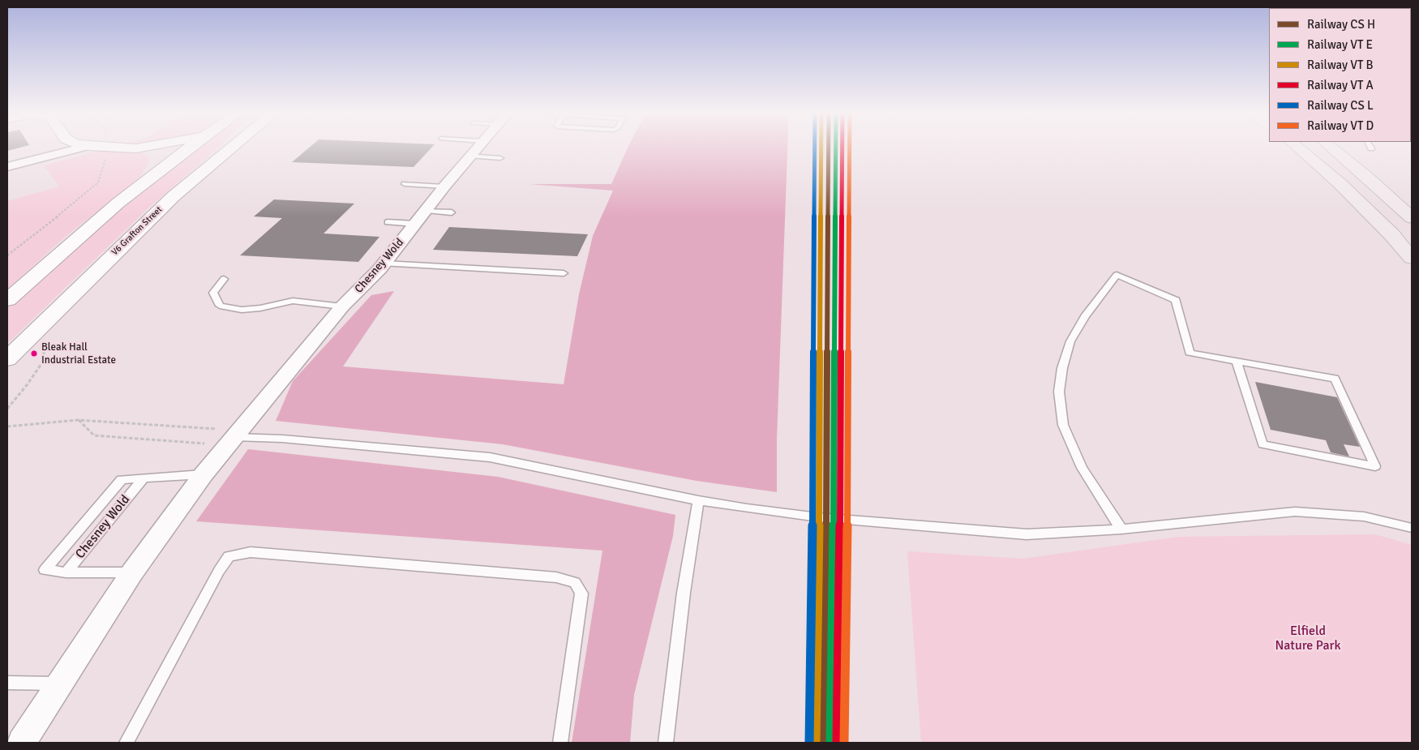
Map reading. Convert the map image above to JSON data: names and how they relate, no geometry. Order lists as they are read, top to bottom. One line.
{"streets":{"street":["V6 Grafton Street","Chesney Wold"]},"parks":["Elfield Nature Park"],"places":["Bleak Hall Industrial Estate"],"legend":["Railway CS H","Railway VT E","Railway VT B","Railway VT A","Railway CS L","Railway VT D"]}
